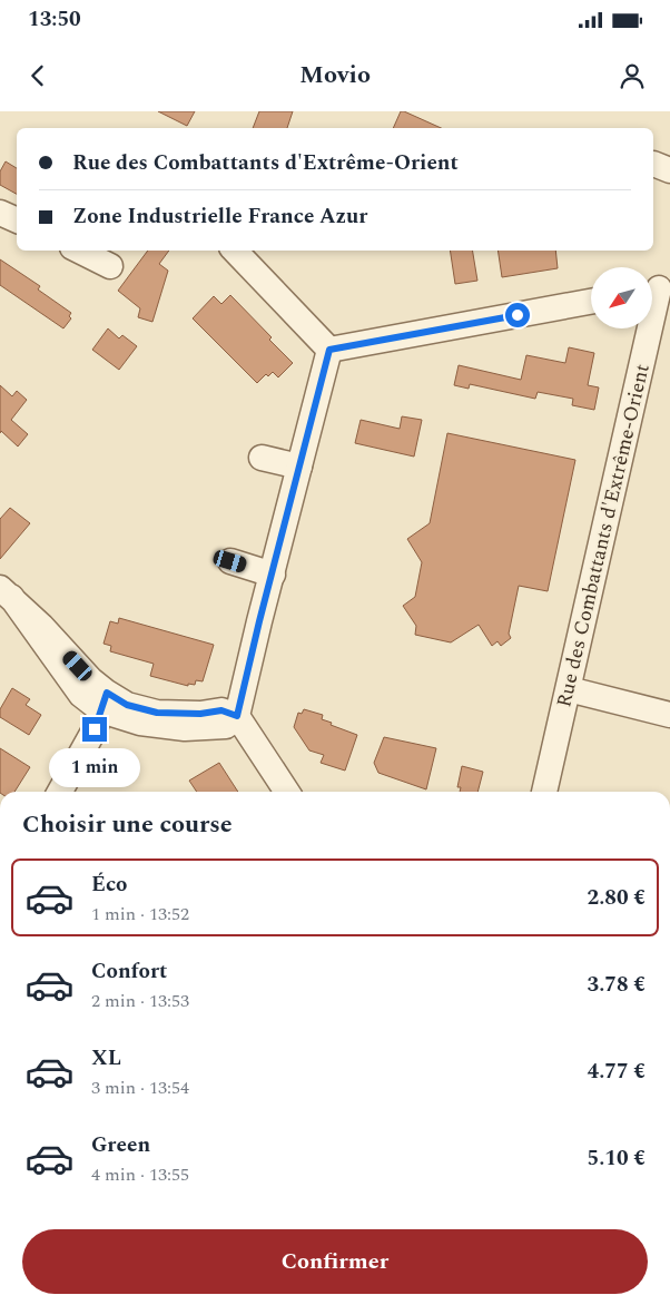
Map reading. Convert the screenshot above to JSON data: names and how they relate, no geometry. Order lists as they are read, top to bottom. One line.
{"streets":{"street":["Rue des Combattants d'Extrême-Orient"]},"north":"bottom left","page":{"status":"13:50","header":"Movio","banner":["Rue des Combattants d'Extrême-Orient","Zone Industrielle France Azur"],"bubble":"1 min","heading":"Choisir une course","list":[{"name":"Éco","note":"1 min · 13:52","value":"2.80 €"},{"name":"Confort","note":"2 min · 13:53","value":"3.78 €"},{"name":"XL","note":"3 min · 13:54","value":"4.77 €"},{"name":"Green","note":"4 min · 13:55","value":"5.10 €"}],"buttons":"Confirmer"}}
